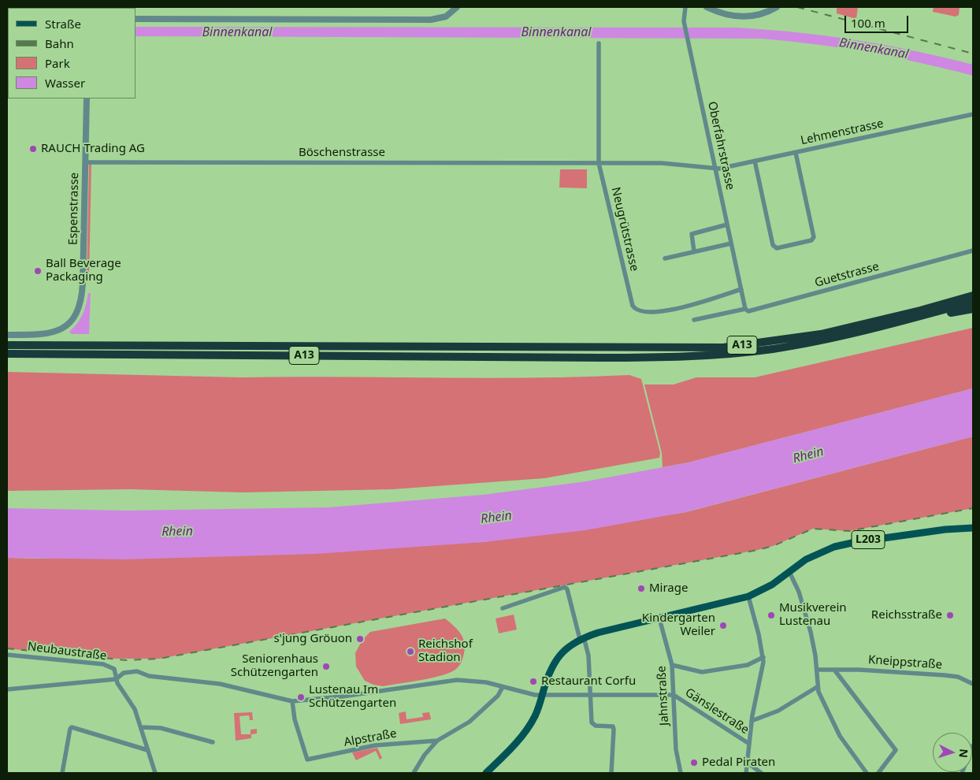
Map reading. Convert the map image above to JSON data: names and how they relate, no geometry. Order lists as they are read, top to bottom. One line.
{"streets":{"highway":["A13"],"main road":["L203"],"street":["Lehmenstrasse","Oberfahrstrasse","Böschenstrasse","Espenstrasse","Neugrütstrasse","Guetstrasse","Neubaustraße","Kneippstraße","Jahnstraße","Gänslestraße","Alpstraße"]},"crossings":[["Lehmenstrasse","Oberfahrstrasse"],["Lehmenstrasse","Böschenstrasse"],["Oberfahrstrasse","Böschenstrasse"],["Oberfahrstrasse","Neugrütstrasse"],["Böschenstrasse","Espenstrasse"],["Böschenstrasse","Neugrütstrasse"],["L203","Jahnstraße"],["L203","Gänslestraße"],["Jahnstraße","Gänslestraße"]],"water":["Binnenkanal","Rhein"],"places":["RAUCH Trading AG","Ball Beverage Packaging","Mirage","Musikverein Lustenau","Reichsstraße","Kindergarten Weiler","s'jung Gröuon","Reichshof Stadion","Seniorenhaus Schützengarten","Restaurant Corfu","Lustenau Im Schützengarten","Pedal Piraten"],"legend":["Straße","Bahn","Park","Wasser"],"scale_bar":"100 m","north":"right"}
